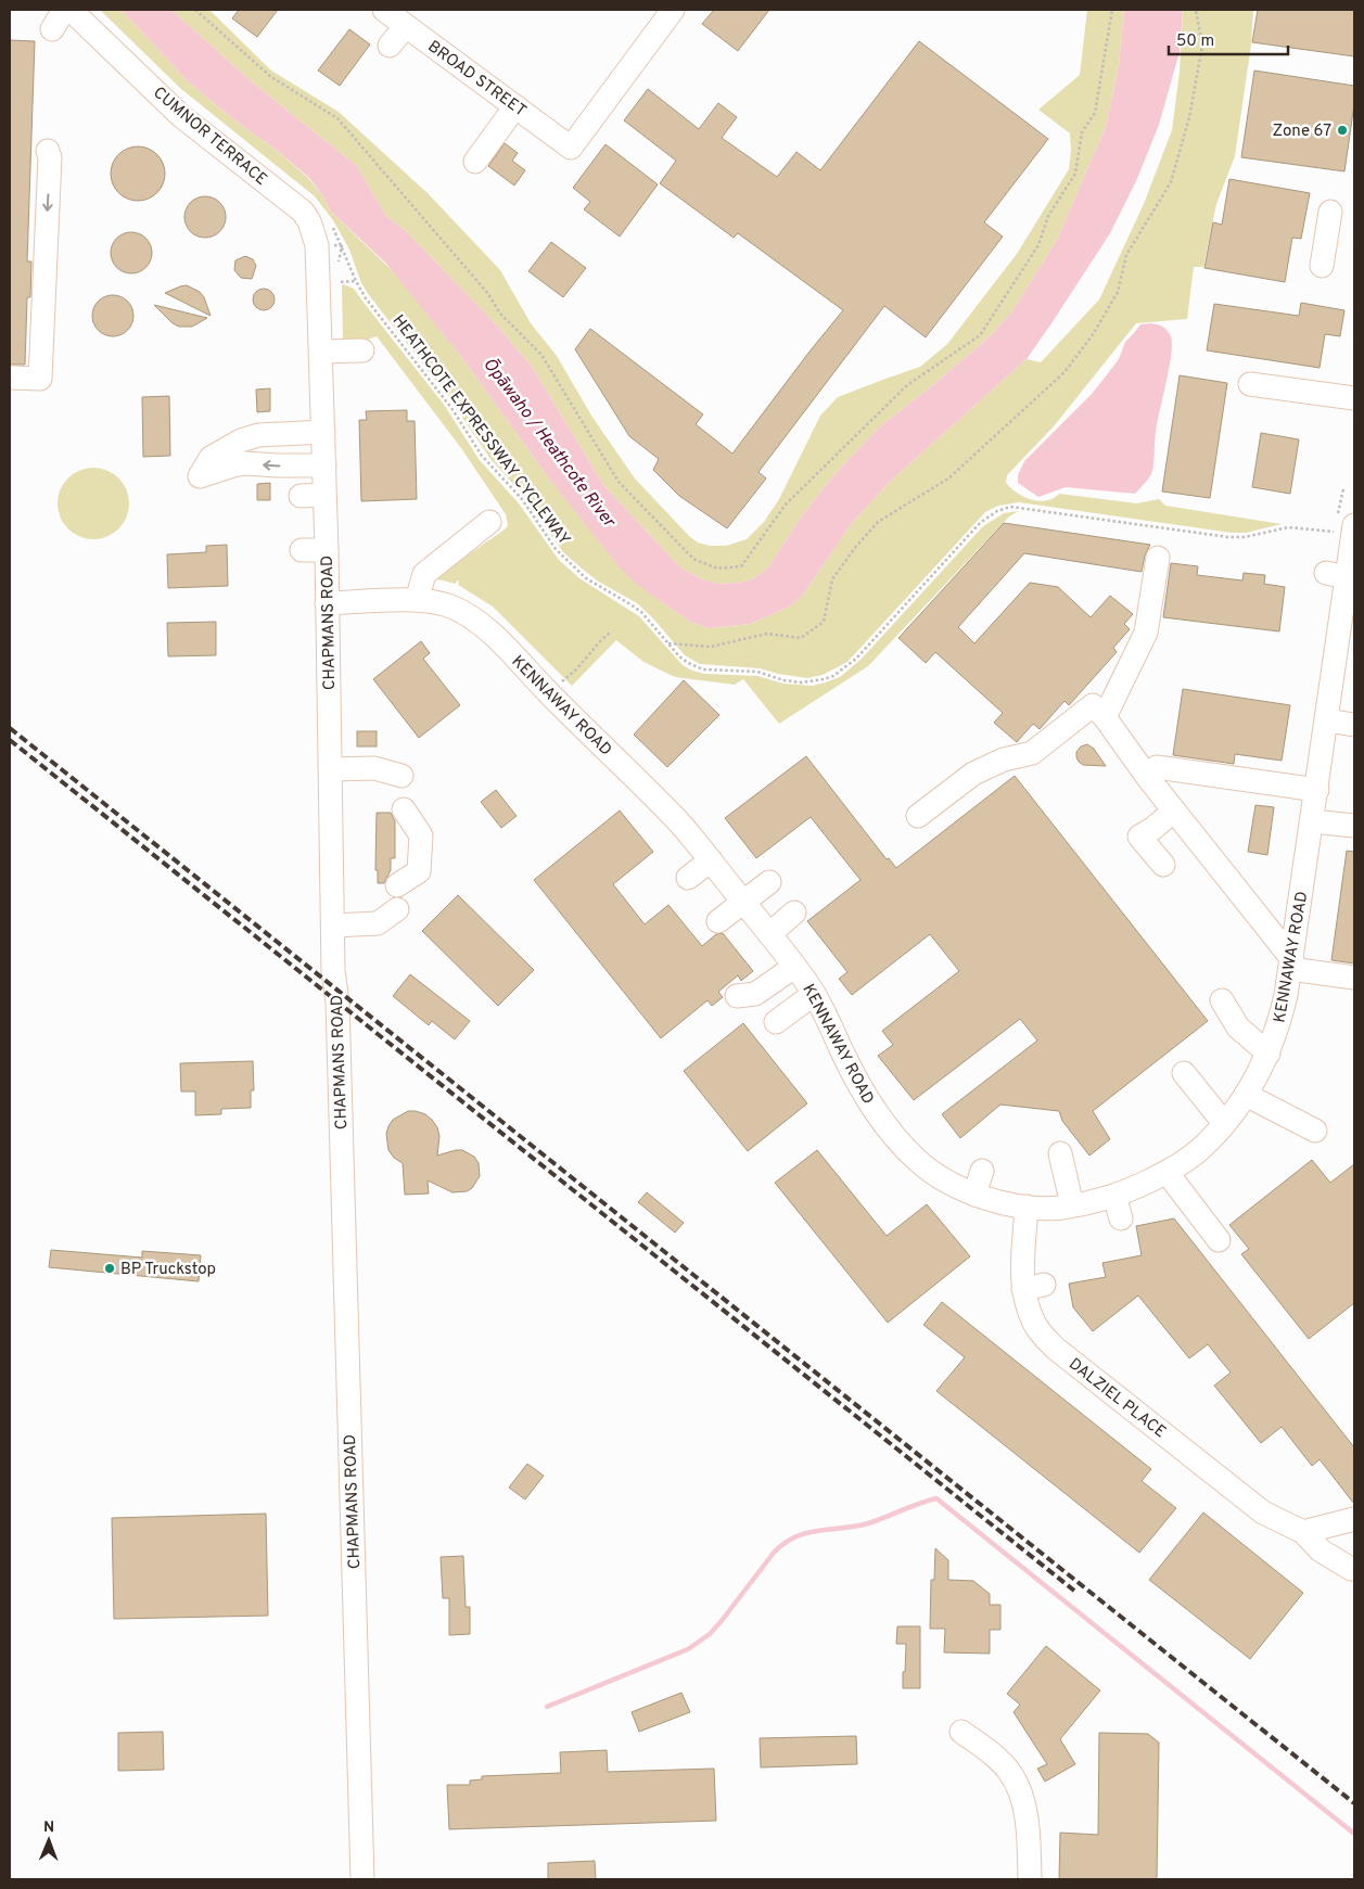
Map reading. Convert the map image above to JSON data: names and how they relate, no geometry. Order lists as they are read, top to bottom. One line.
{"streets":{"street":["BROAD STREET","CUMNOR TERRACE","CHAPMANS ROAD","KENNAWAY ROAD","DALZIEL PLACE"],"path":["HEATHCOTE EXPRESSWAY CYCLEWAY"]},"crossings":[["CUMNOR TERRACE","CHAPMANS ROAD"],["HEATHCOTE EXPRESSWAY CYCLEWAY","KENNAWAY ROAD"],["CHAPMANS ROAD","KENNAWAY ROAD"],["KENNAWAY ROAD","DALZIEL PLACE"]],"water":["Ōpāwaho / Heathcote River"],"places":["Zone 67","BP Truckstop"],"scale_bar":"50 m","north":"top"}
